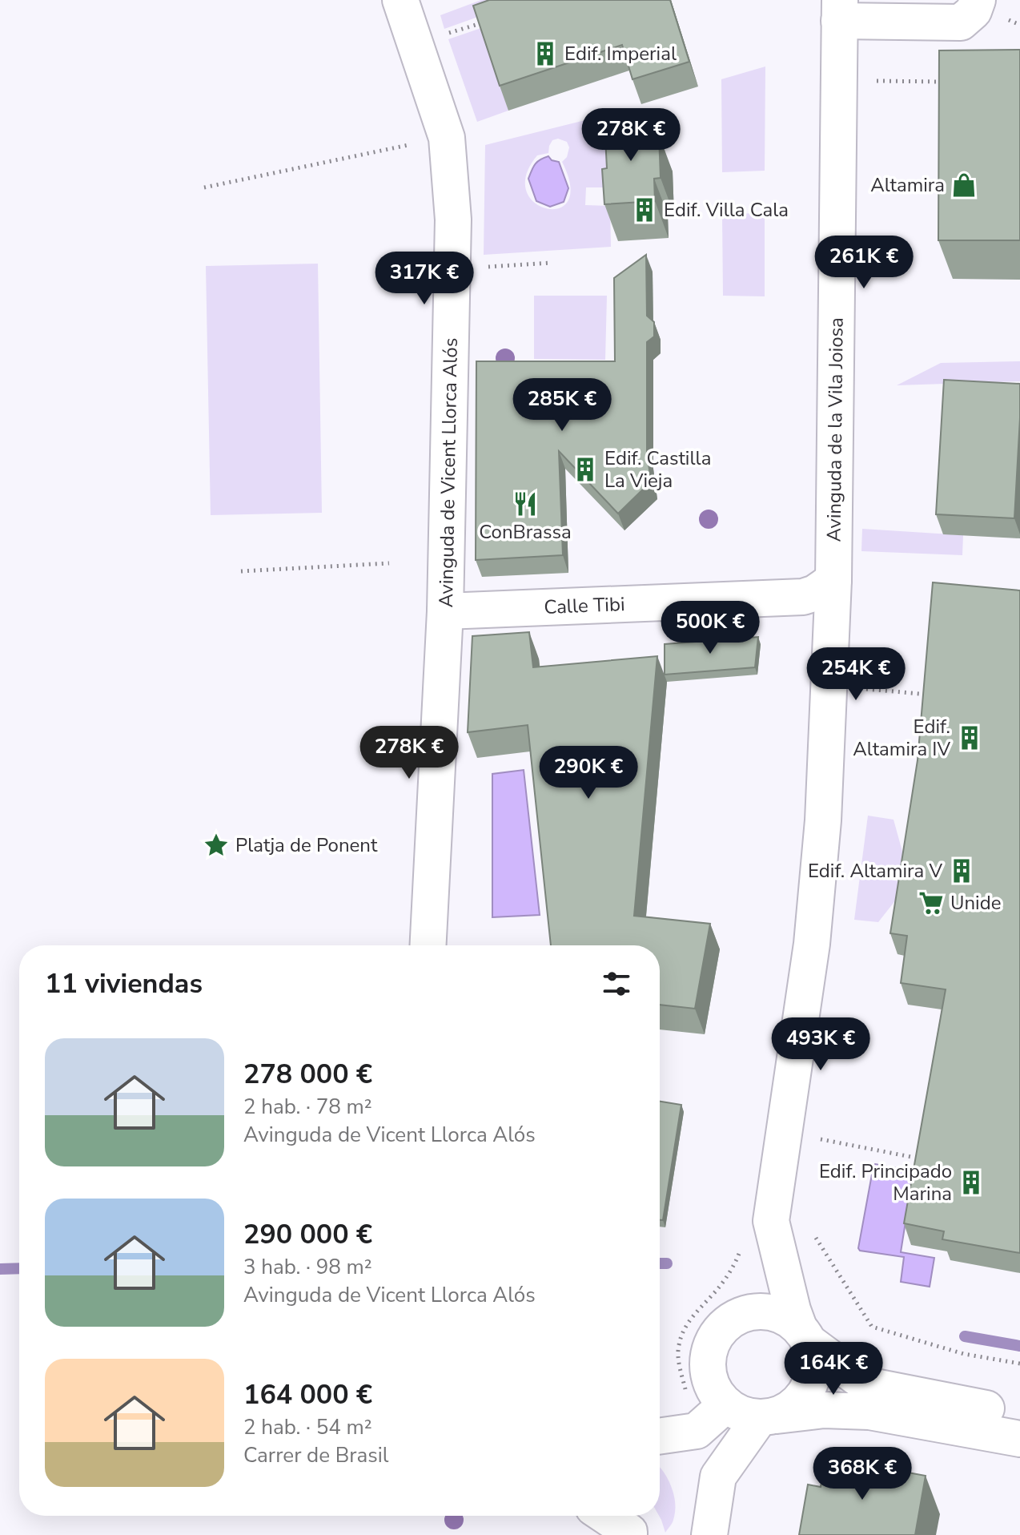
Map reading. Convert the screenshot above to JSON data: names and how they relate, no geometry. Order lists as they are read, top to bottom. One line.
{"streets":{"street":["Avinguda de la Vila Joiosa","Avinguda de Vicent Llorca Alós","Calle Tibi"]},"crossings":[["Avinguda de la Vila Joiosa","Calle Tibi"],["Avinguda de Vicent Llorca Alós","Calle Tibi"]],"places":{"building":["Edif. Imperial","Edif. Villa Cala","Edif. Castilla La Vieja","Edif. Altamira IV","Edif. Altamira V","Edif. Principado Marina"],"shop":["Altamira"],"restaurant":["ConBrassa"],"place":["Platja de Ponent"],"supermarket":["Unide"]},"page":{"price":["278K €","261K €","317K €","285K €","500K €","254K €","278K €","290K €","493K €","164K €","368K €"],"heading":"11 viviendas","list":[{"name":"278 000 €","note":"2 hab. · 78 m² · Avinguda de Vicent Llorca Alós"},{"name":"290 000 €","note":"3 hab. · 98 m² · Avinguda de Vicent Llorca Alós"},{"name":"164 000 €","note":"2 hab. · 54 m² · Carrer de Brasil"}]}}
